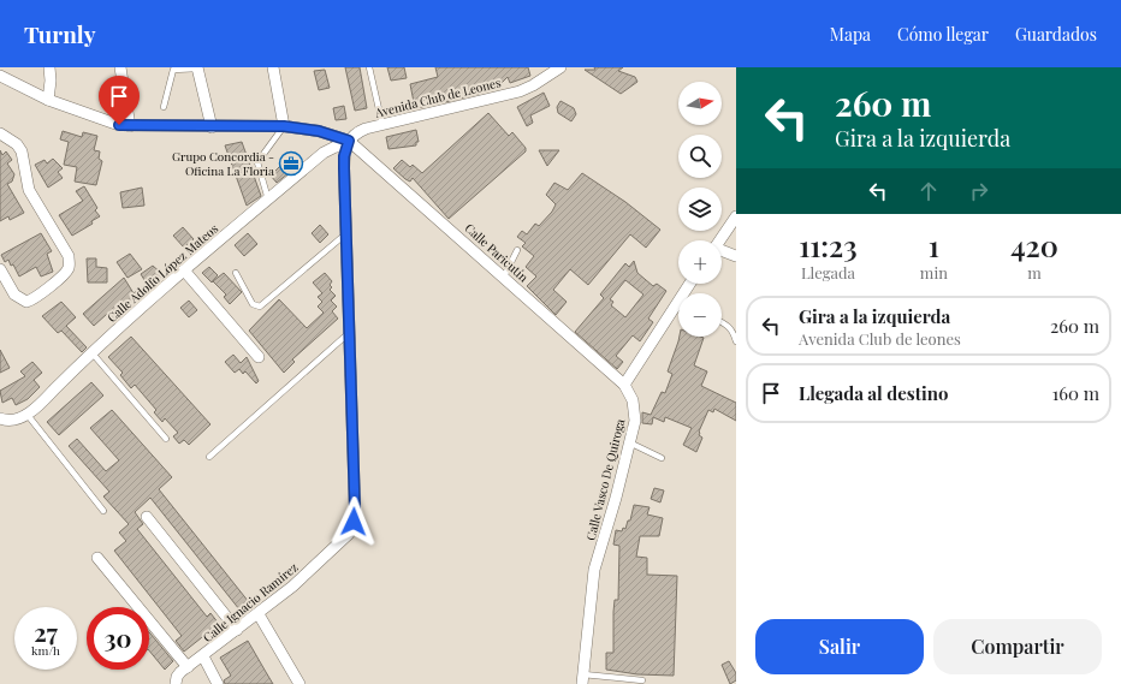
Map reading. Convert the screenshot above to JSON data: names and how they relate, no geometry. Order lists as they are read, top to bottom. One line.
{"streets":{"street":["Avenida Club de Leones","Calle Paricutín","Calle Adolfo López Mateos","Calle Vasco De Quiroga","Calle Ignacio Ramírez"]},"crossings":[["Avenida Club de Leones","Calle Paricutín"],["Avenida Club de Leones","Calle Adolfo López Mateos"],["Avenida Club de Leones","Calle Ignacio Ramírez"],["Calle Paricutín","Calle Adolfo López Mateos"],["Calle Paricutín","Calle Vasco De Quiroga"],["Calle Paricutín","Calle Ignacio Ramírez"],["Calle Adolfo López Mateos","Calle Ignacio Ramírez"]],"places":{"office":["Grupo Concordia - Oficina La Floria"]},"north":"right","page":{"header":"Turnly","nav":["Mapa","Cómo llegar","Guardados"],"turn":["260 m","Gira a la izquierda"],"map_buttons":["+","−"],"eta":["11:23","Llegada","1","min","420","m"],"list":[{"name":"Gira a la izquierda","note":"Avenida Club de leones","value":"260 m"},{"name":"Llegada al destino","value":"160 m"}],"speed":"27 km/h","limit":"30","buttons":["Salir","Compartir"]}}
